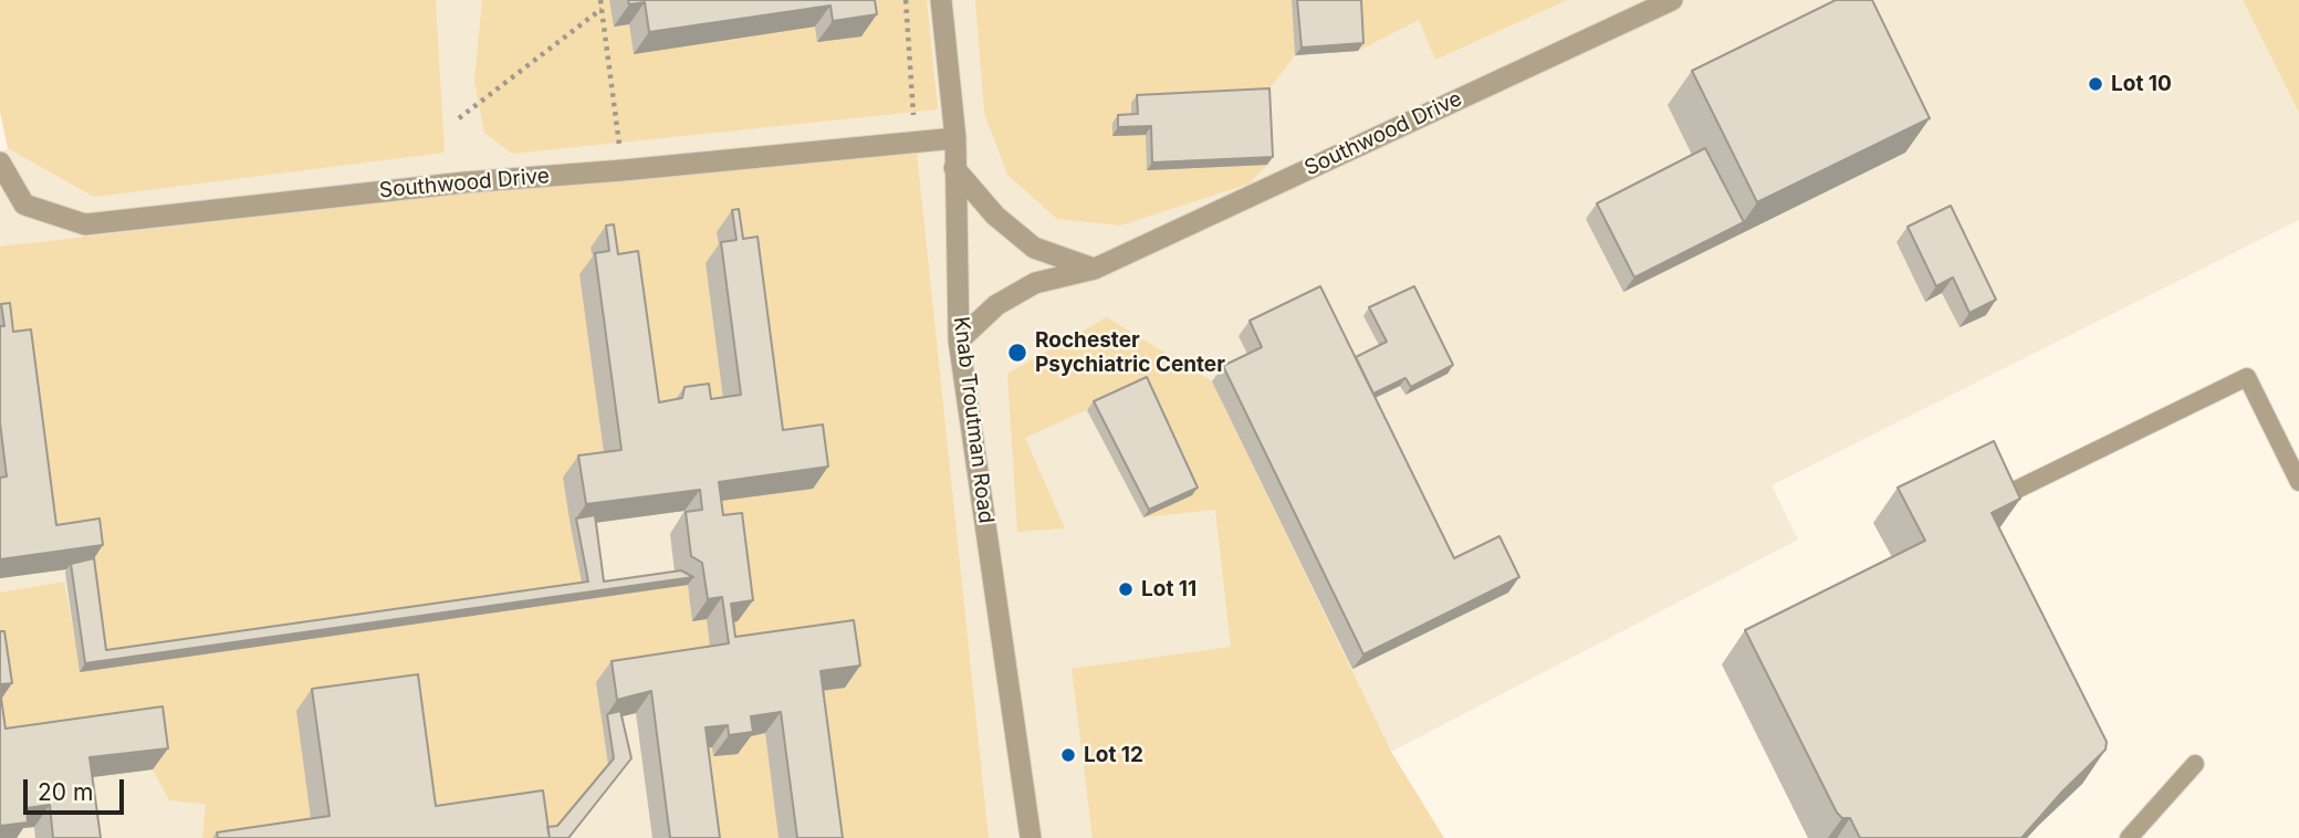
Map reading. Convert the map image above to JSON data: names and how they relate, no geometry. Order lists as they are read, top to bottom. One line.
{"streets":{"street":["Southwood Drive","Knab Troutman Road"]},"crossings":[["Southwood Drive","Knab Troutman Road"]],"places":["Lot 10","Rochester Psychiatric Center","Lot 11","Lot 12"],"scale_bar":"20 m"}
